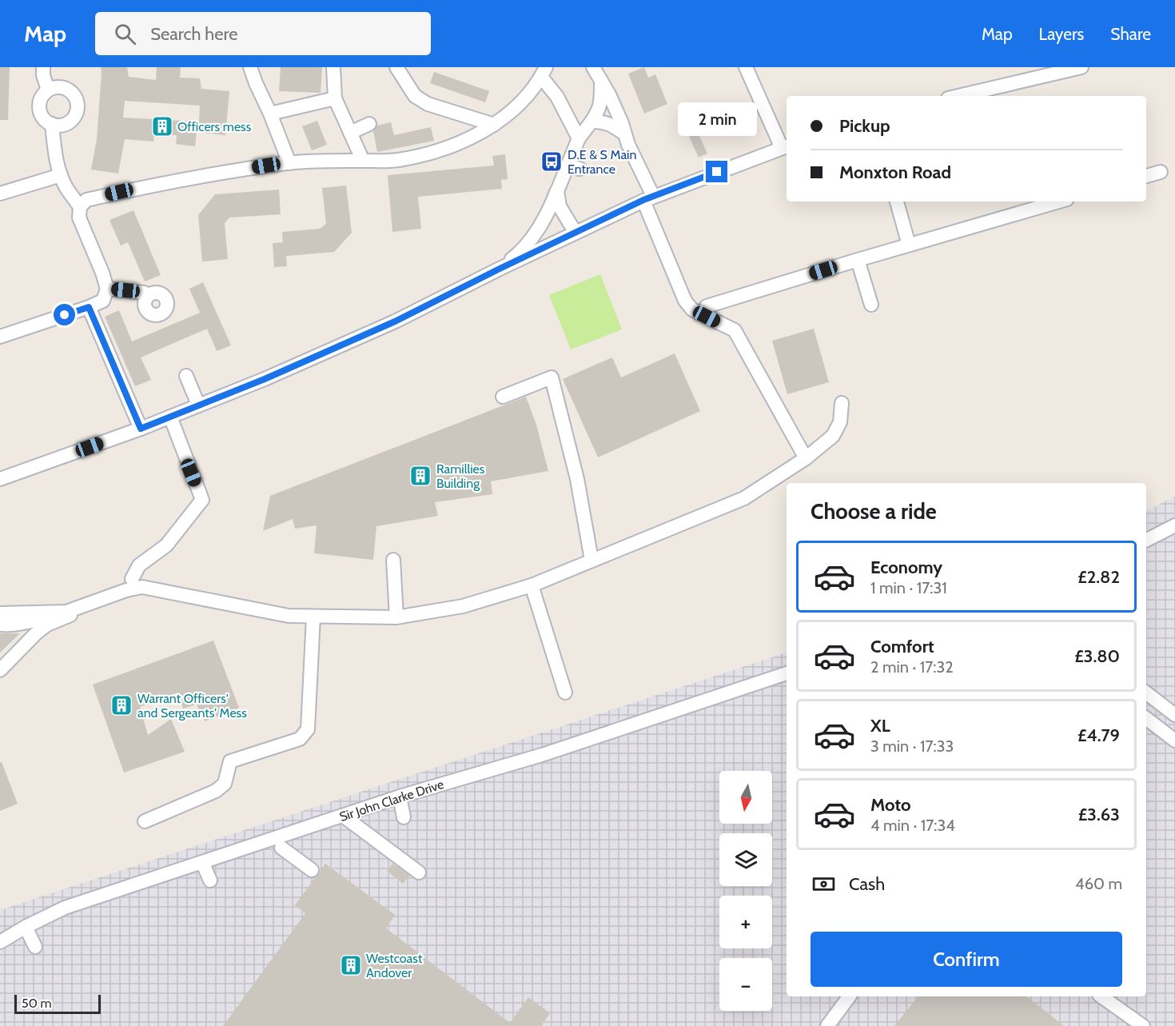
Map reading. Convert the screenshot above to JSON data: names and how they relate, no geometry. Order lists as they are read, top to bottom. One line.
{"streets":{"street":["Sir John Clarke Drive"]},"places":{"building":["Officers mess","Ramillies Building","Warrant Officers' and Sergeants' Mess","Westcoast Andover"],"bus stop":["D.E & S Main Entrance"]},"scale_bar":"50 m","north":"bottom","page":{"header":"Map","search":"Search here","nav":["Map","Layers","Share"],"banner":["Pickup","Monxton Road"],"bubble":"2 min","heading":"Choose a ride","list":[{"name":"Economy","note":"1 min · 17:31","value":"£2.82"},{"name":"Comfort","note":"2 min · 17:32","value":"£3.80"},{"name":"XL","note":"3 min · 17:33","value":"£4.79"},{"name":"Moto","note":"4 min · 17:34","value":"£3.63"}],"map_buttons":["+","−"],"pay":["Cash","460 m"],"buttons":"Confirm","scale":"50 m"}}
